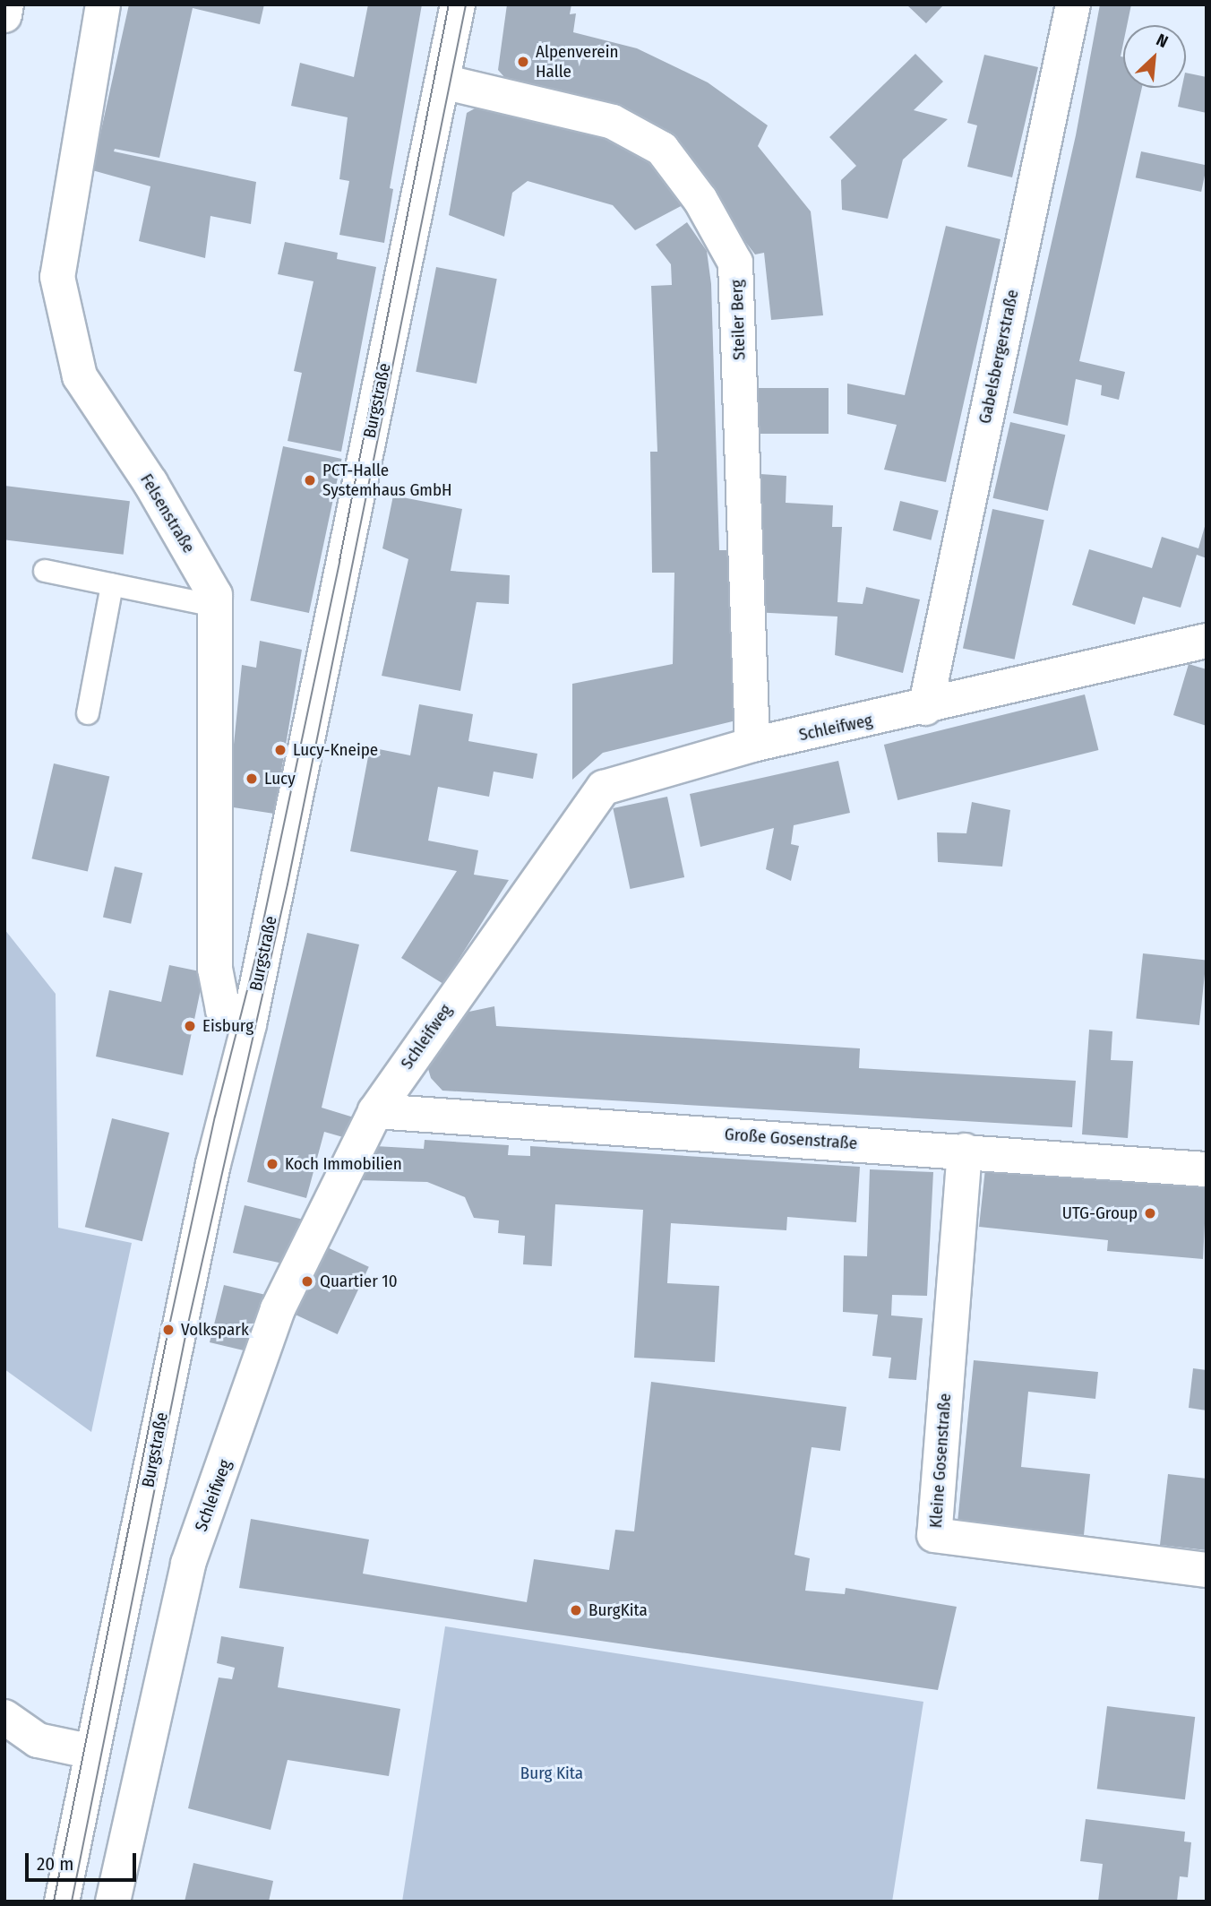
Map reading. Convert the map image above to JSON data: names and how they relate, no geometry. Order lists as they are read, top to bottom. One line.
{"streets":{"street":["Steiler Berg","Gabelsbergerstraße","Burgstraße","Felsenstraße","Schleifweg","Große Gosenstraße","Kleine Gosenstraße"]},"crossings":[["Steiler Berg","Burgstraße"],["Steiler Berg","Schleifweg"],["Gabelsbergerstraße","Schleifweg"],["Burgstraße","Felsenstraße"],["Schleifweg","Große Gosenstraße"],["Große Gosenstraße","Kleine Gosenstraße"]],"parks":["Burg Kita"],"places":["Alpenverein Halle","PCT-Halle Systemhaus GmbH","Lucy-Kneipe","Lucy","Eisburg","Koch Immobilien","UTG-Group","Quartier 10","Volkspark","BurgKita"],"scale_bar":"20 m","north":"top right"}
